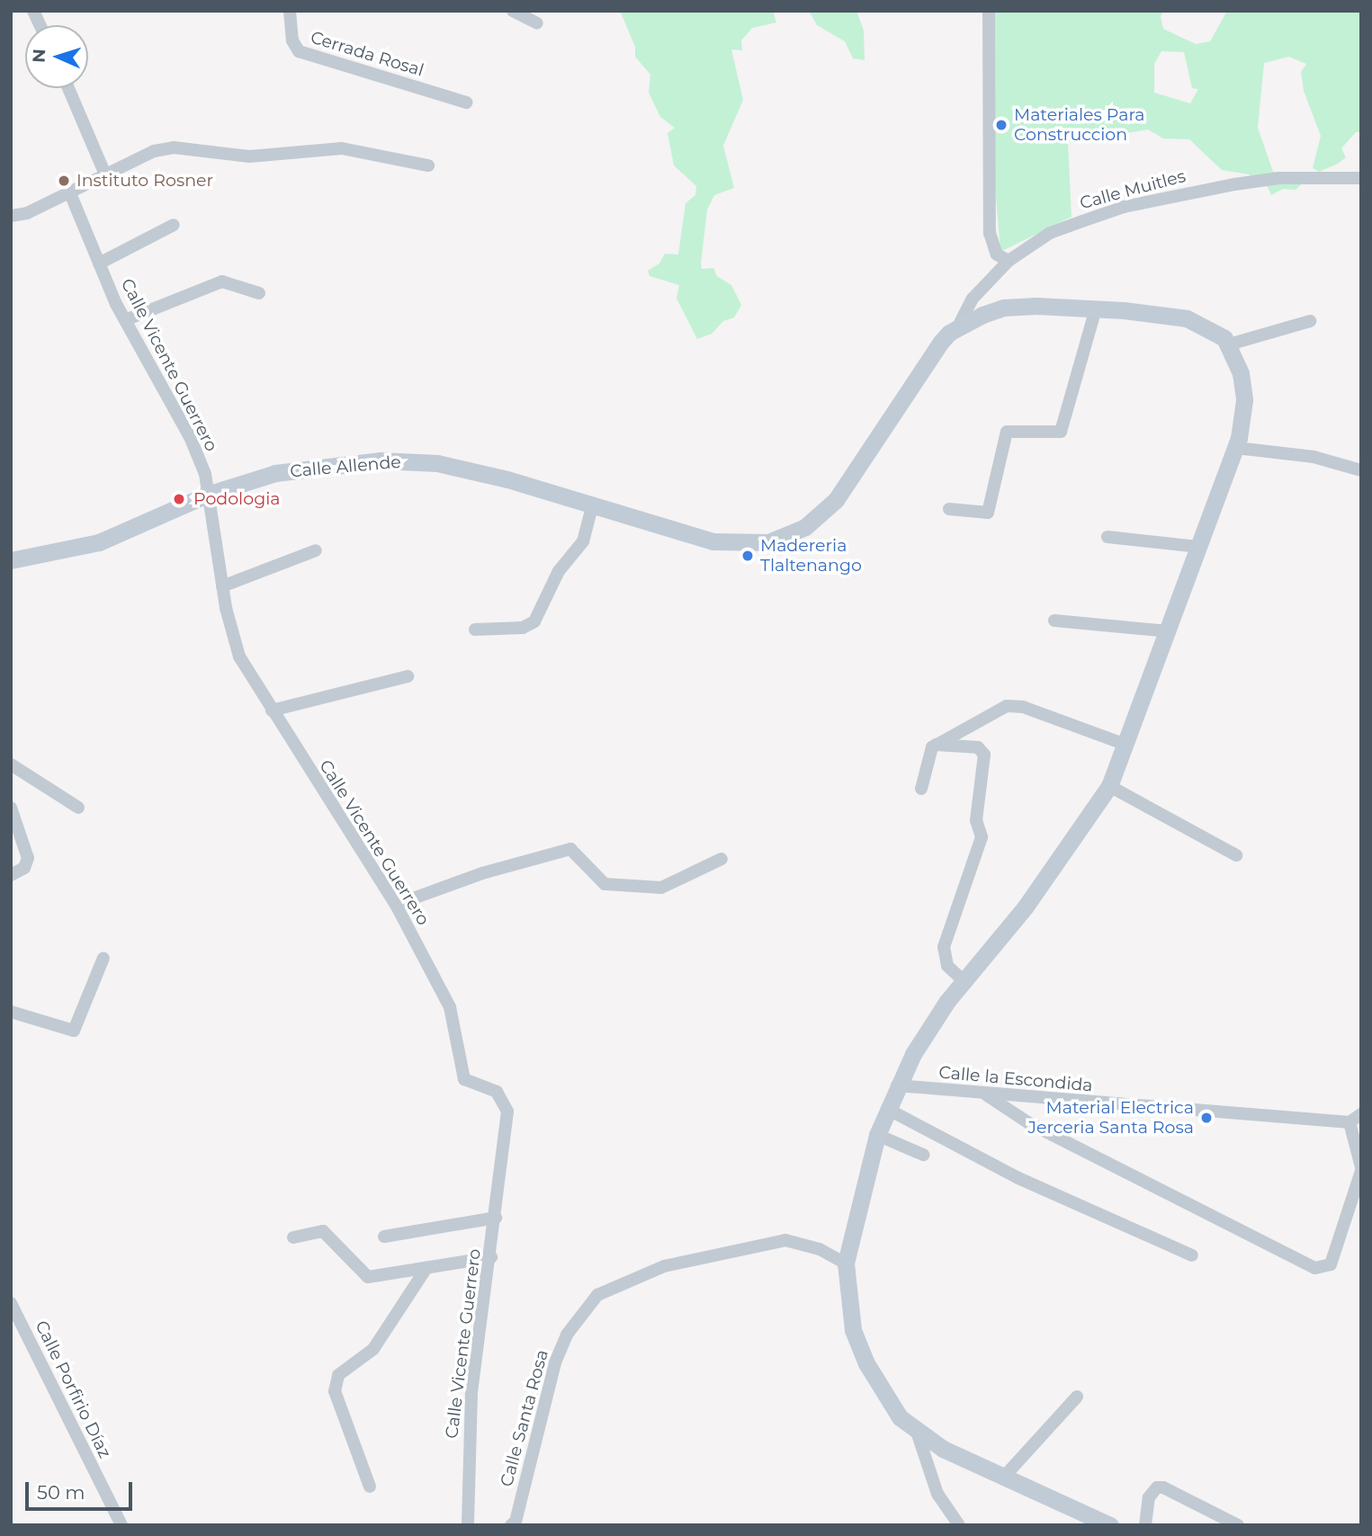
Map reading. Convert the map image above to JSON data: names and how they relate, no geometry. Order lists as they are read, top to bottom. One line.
{"streets":{"street":["Cerrada Rosal","Calle Muitles","Calle Vicente Guerrero","Calle Allende","Calle la Escondida","Calle Porfirio Díaz","Calle Santa Rosa"]},"crossings":[["Calle Muitles","Calle Allende"],["Calle Vicente Guerrero","Calle Allende"]],"places":["Materiales Para Construccion","Instituto Rosner","Podologia","Madereria Tlaltenango","Material Electrica Jerceria Santa Rosa"],"scale_bar":"50 m","north":"left"}
